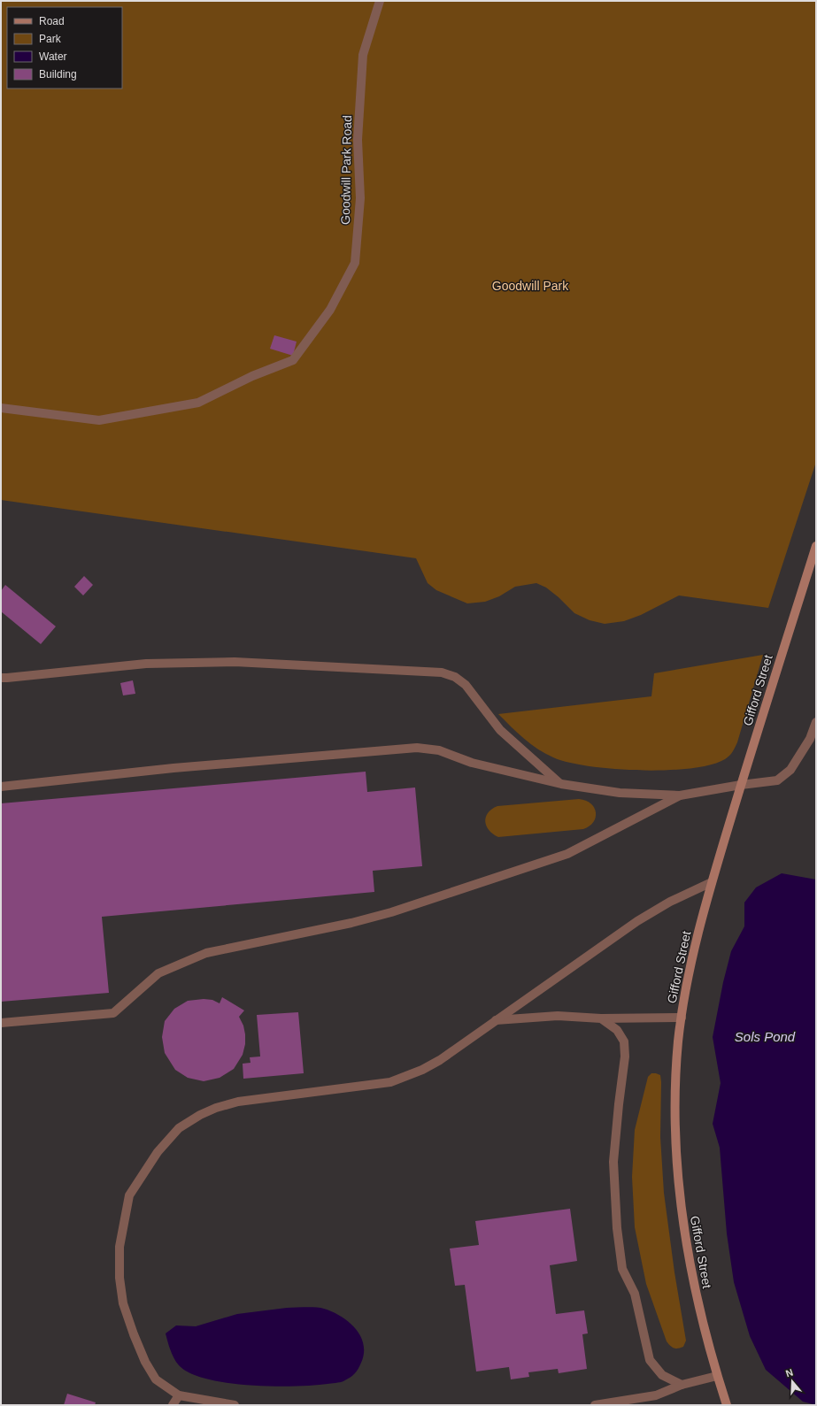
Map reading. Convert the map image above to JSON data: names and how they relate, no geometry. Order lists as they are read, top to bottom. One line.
{"streets":{"main road":["Gifford Street"],"lane":["Goodwill Park Road"]},"water":["Sols Pond"],"parks":["Goodwill Park"],"legend":["Road","Park","Water","Building"],"north":"top"}
